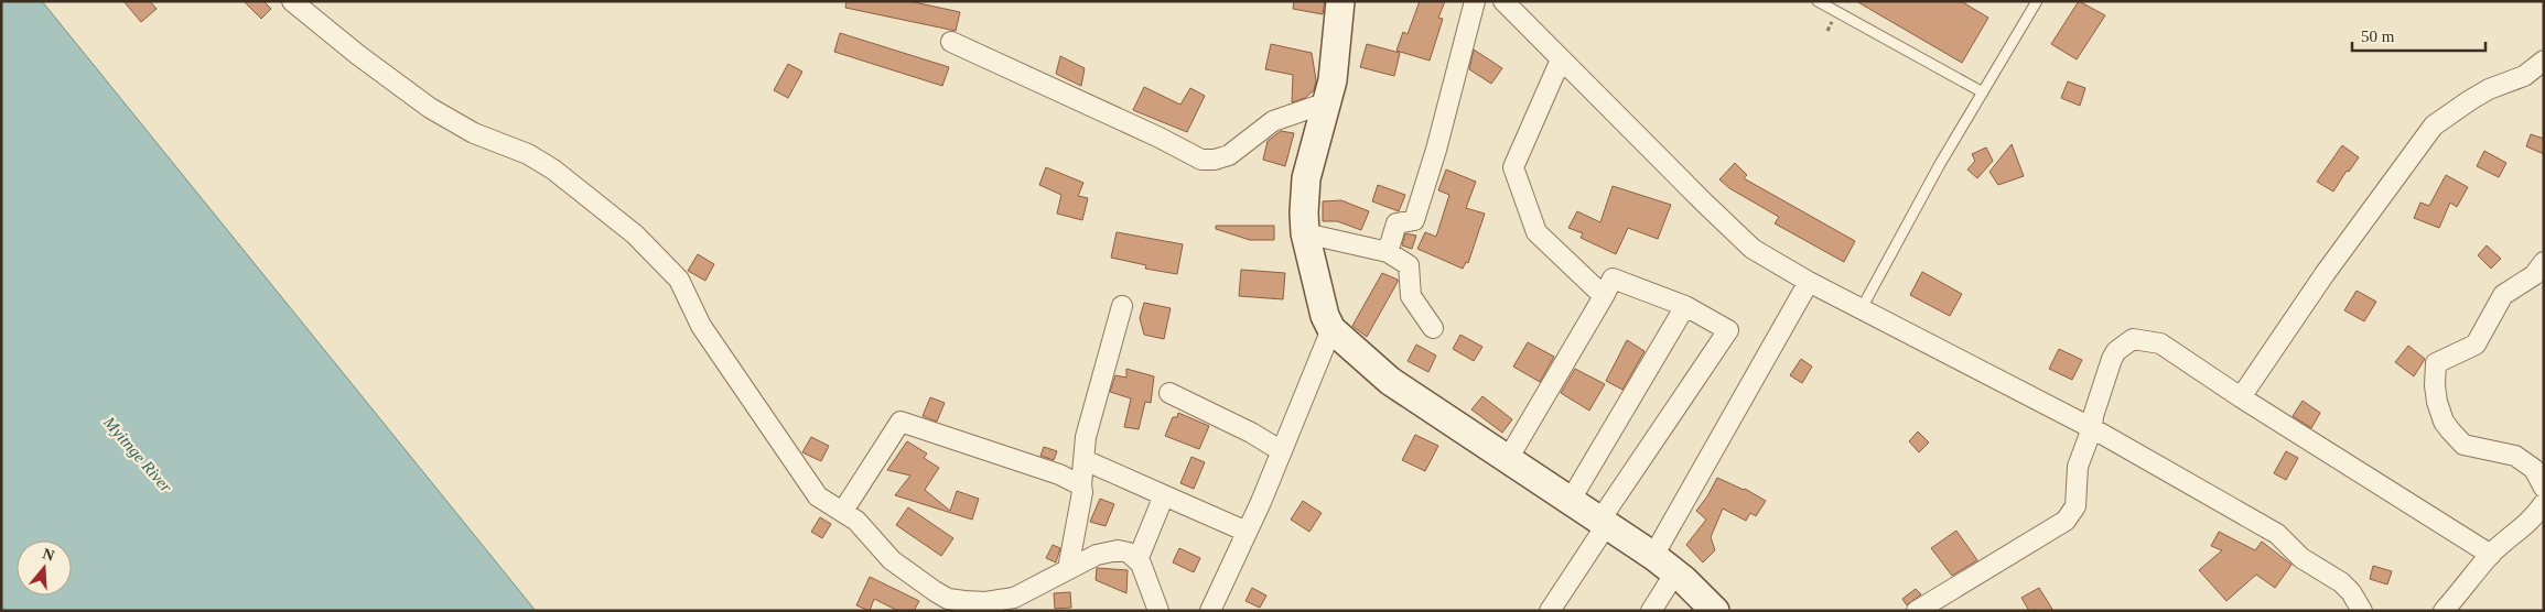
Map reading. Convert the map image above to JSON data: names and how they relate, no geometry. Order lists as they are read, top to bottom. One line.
{"water":["Myitnge River"],"scale_bar":"50 m","north":"top"}
